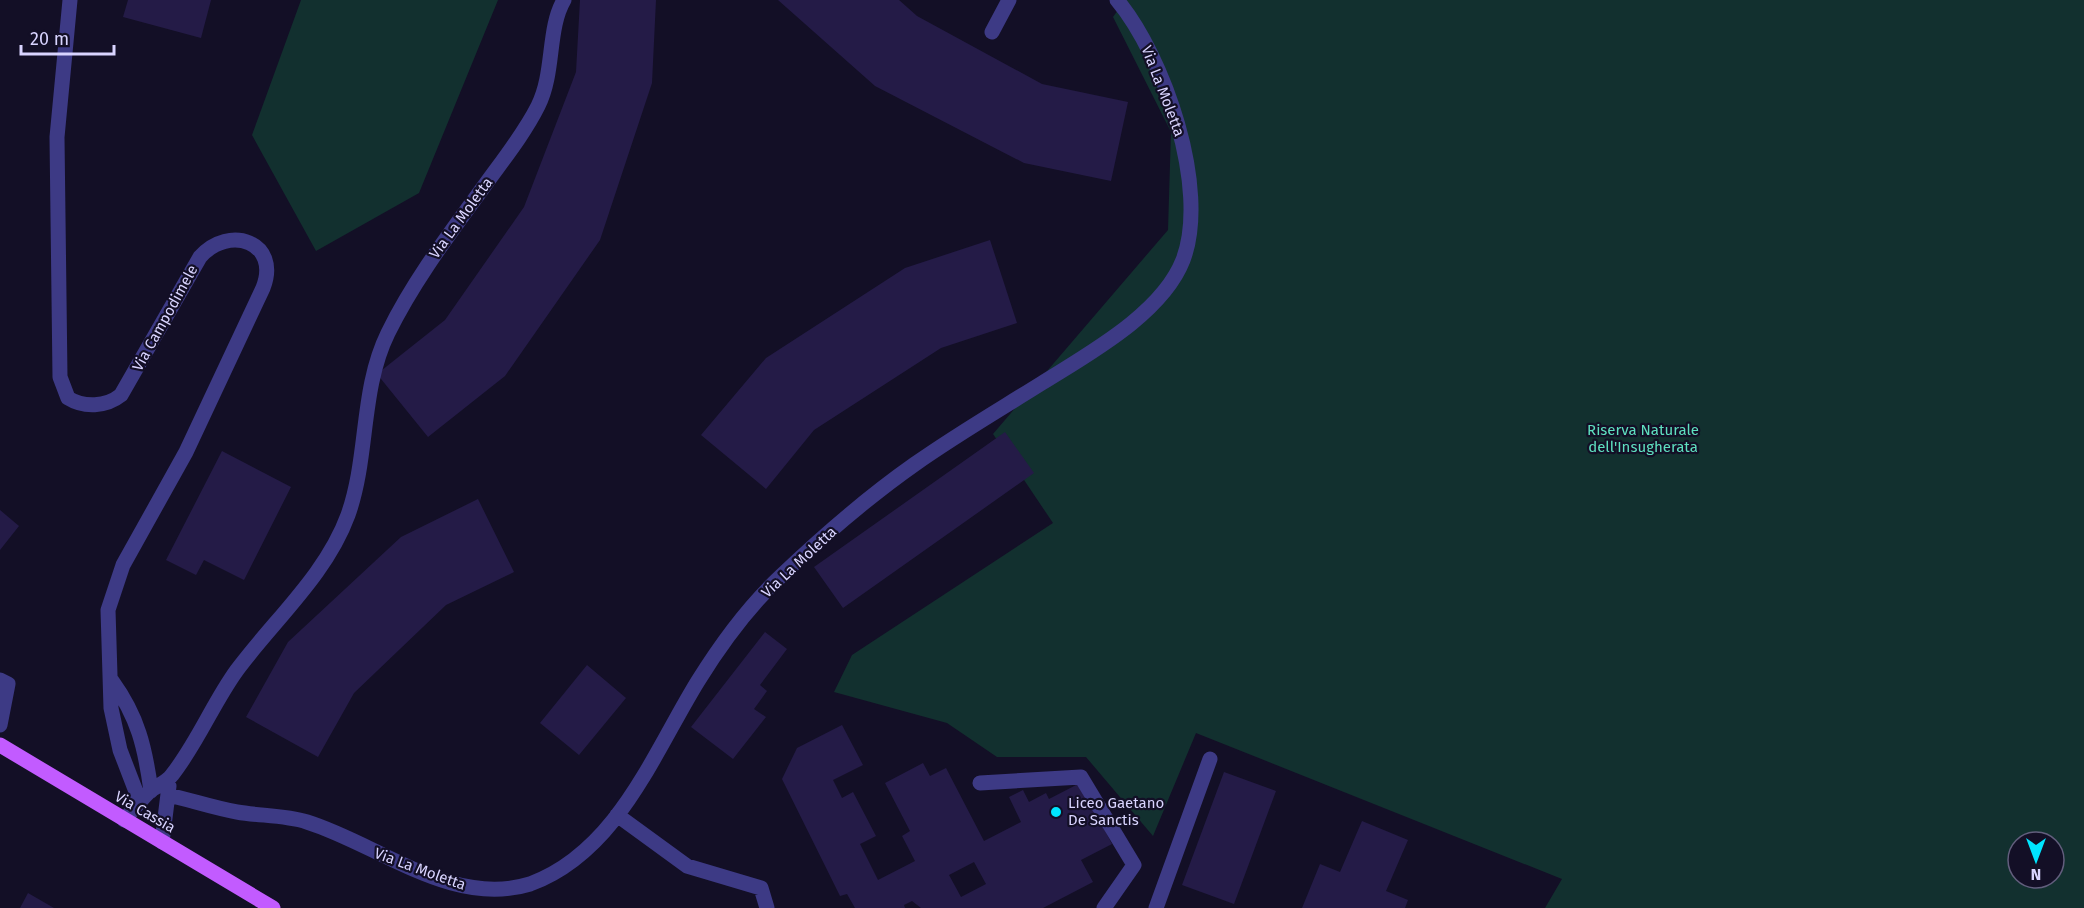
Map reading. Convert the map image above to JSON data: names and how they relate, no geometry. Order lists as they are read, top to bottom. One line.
{"streets":{"main road":["Via Cassia"],"street":["Via La Moletta","Via Campodimele"]},"parks":["Riserva Naturale dell'Insugherata"],"places":["Liceo Gaetano De Sanctis"],"scale_bar":"20 m","north":"bottom"}
